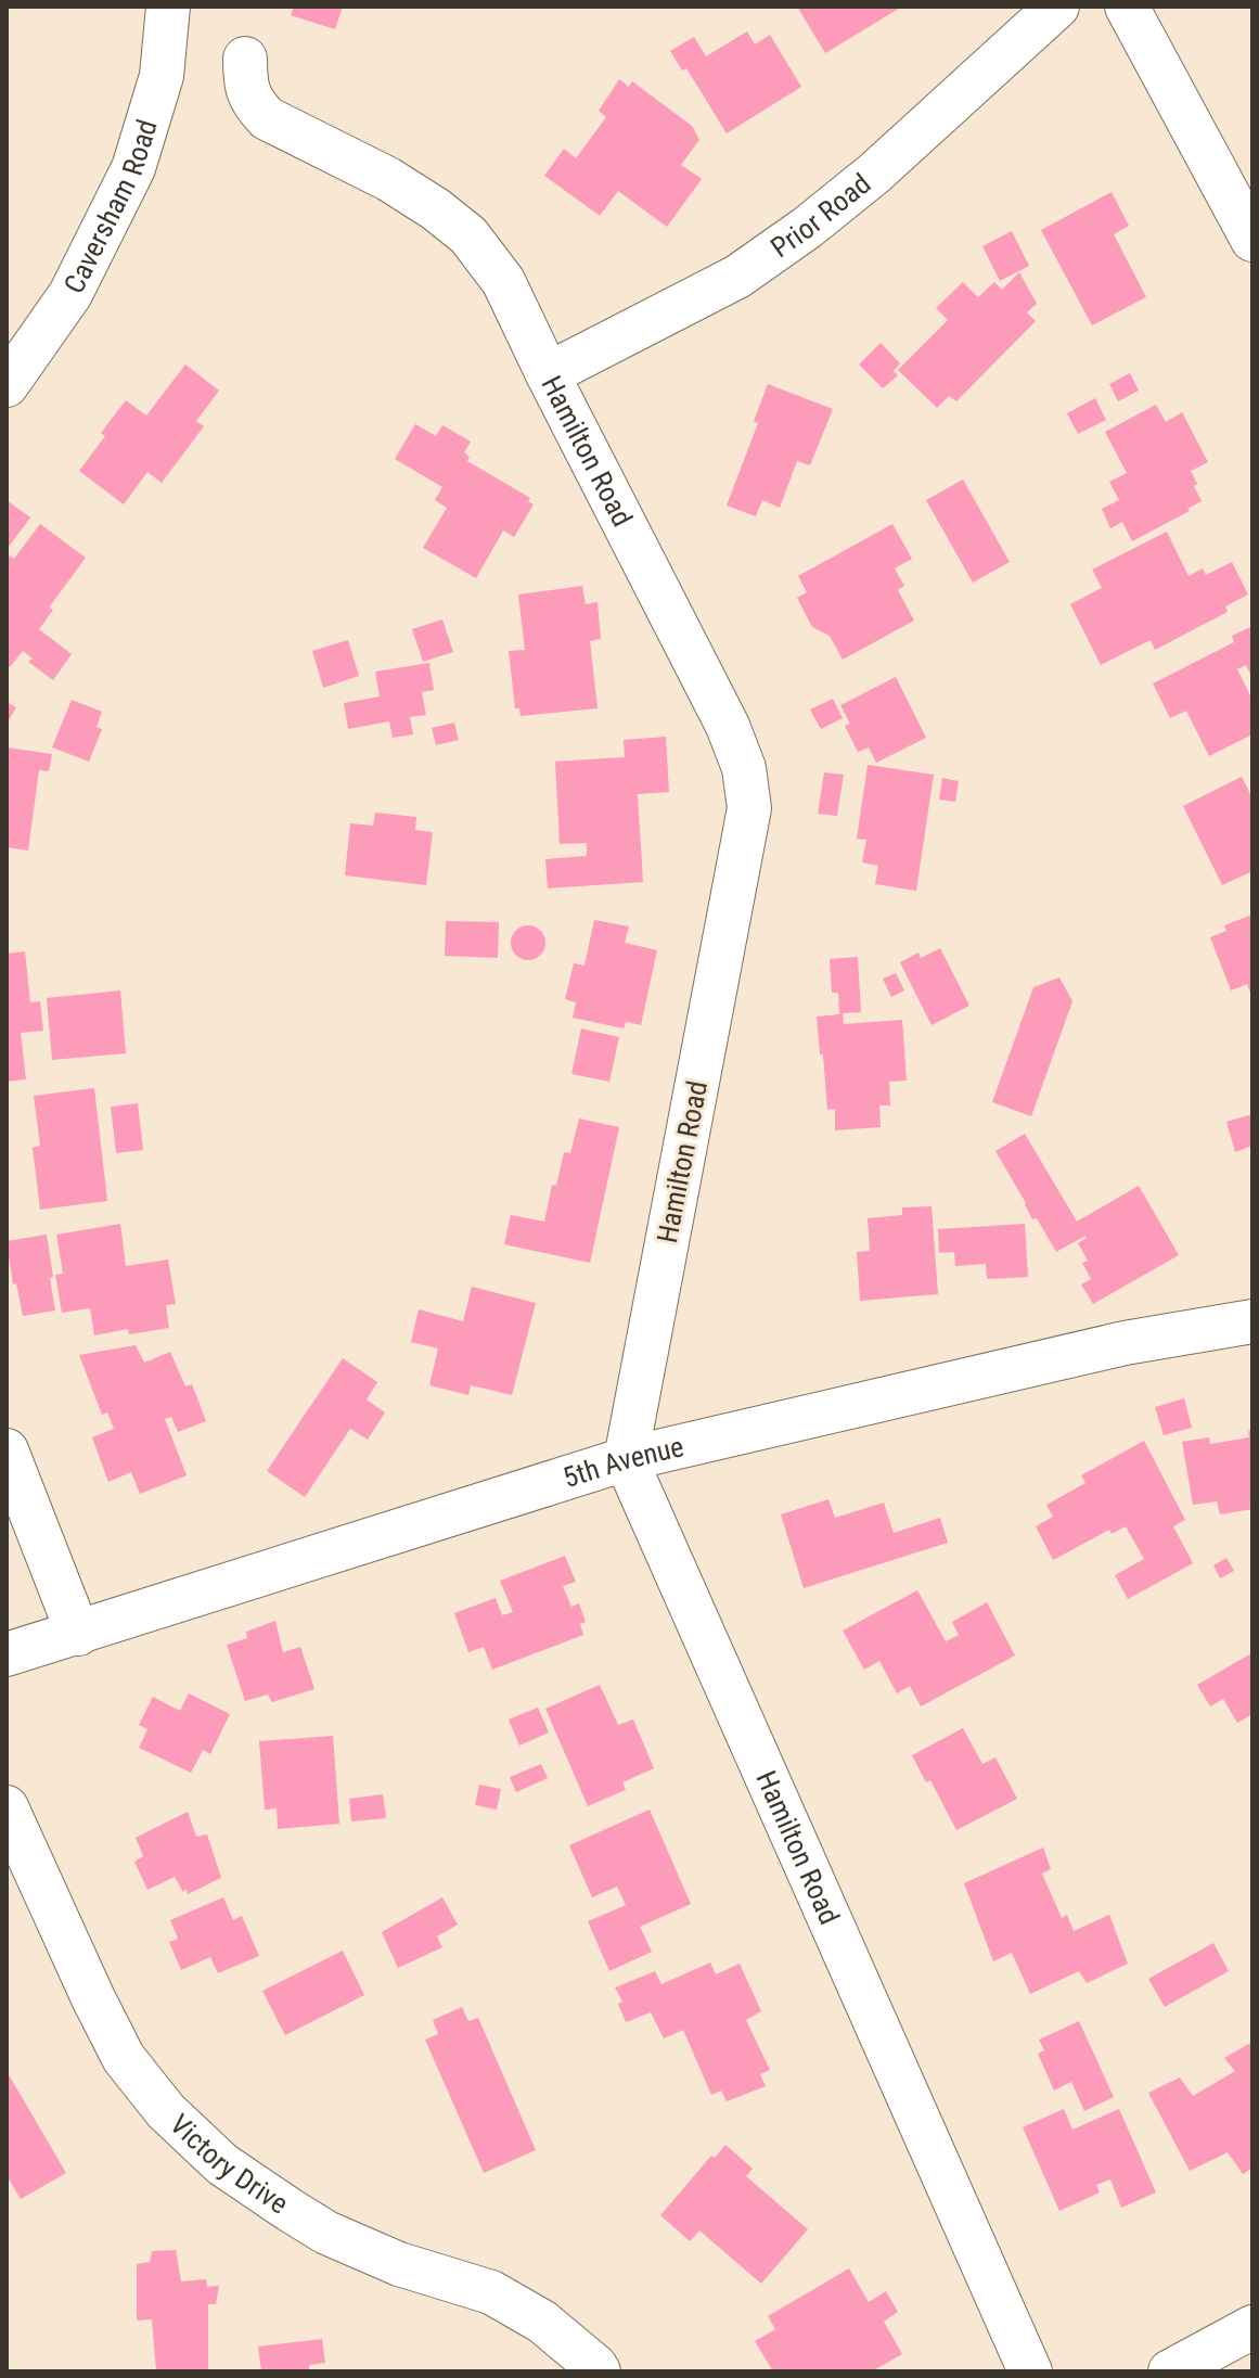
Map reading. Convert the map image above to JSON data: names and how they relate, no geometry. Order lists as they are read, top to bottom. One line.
{"streets":{"street":["Caversham Road","Prior Road","Hamilton Road","5th Avenue","Victory Drive"]},"crossings":[["Prior Road","Hamilton Road"],["Hamilton Road","5th Avenue"]]}
